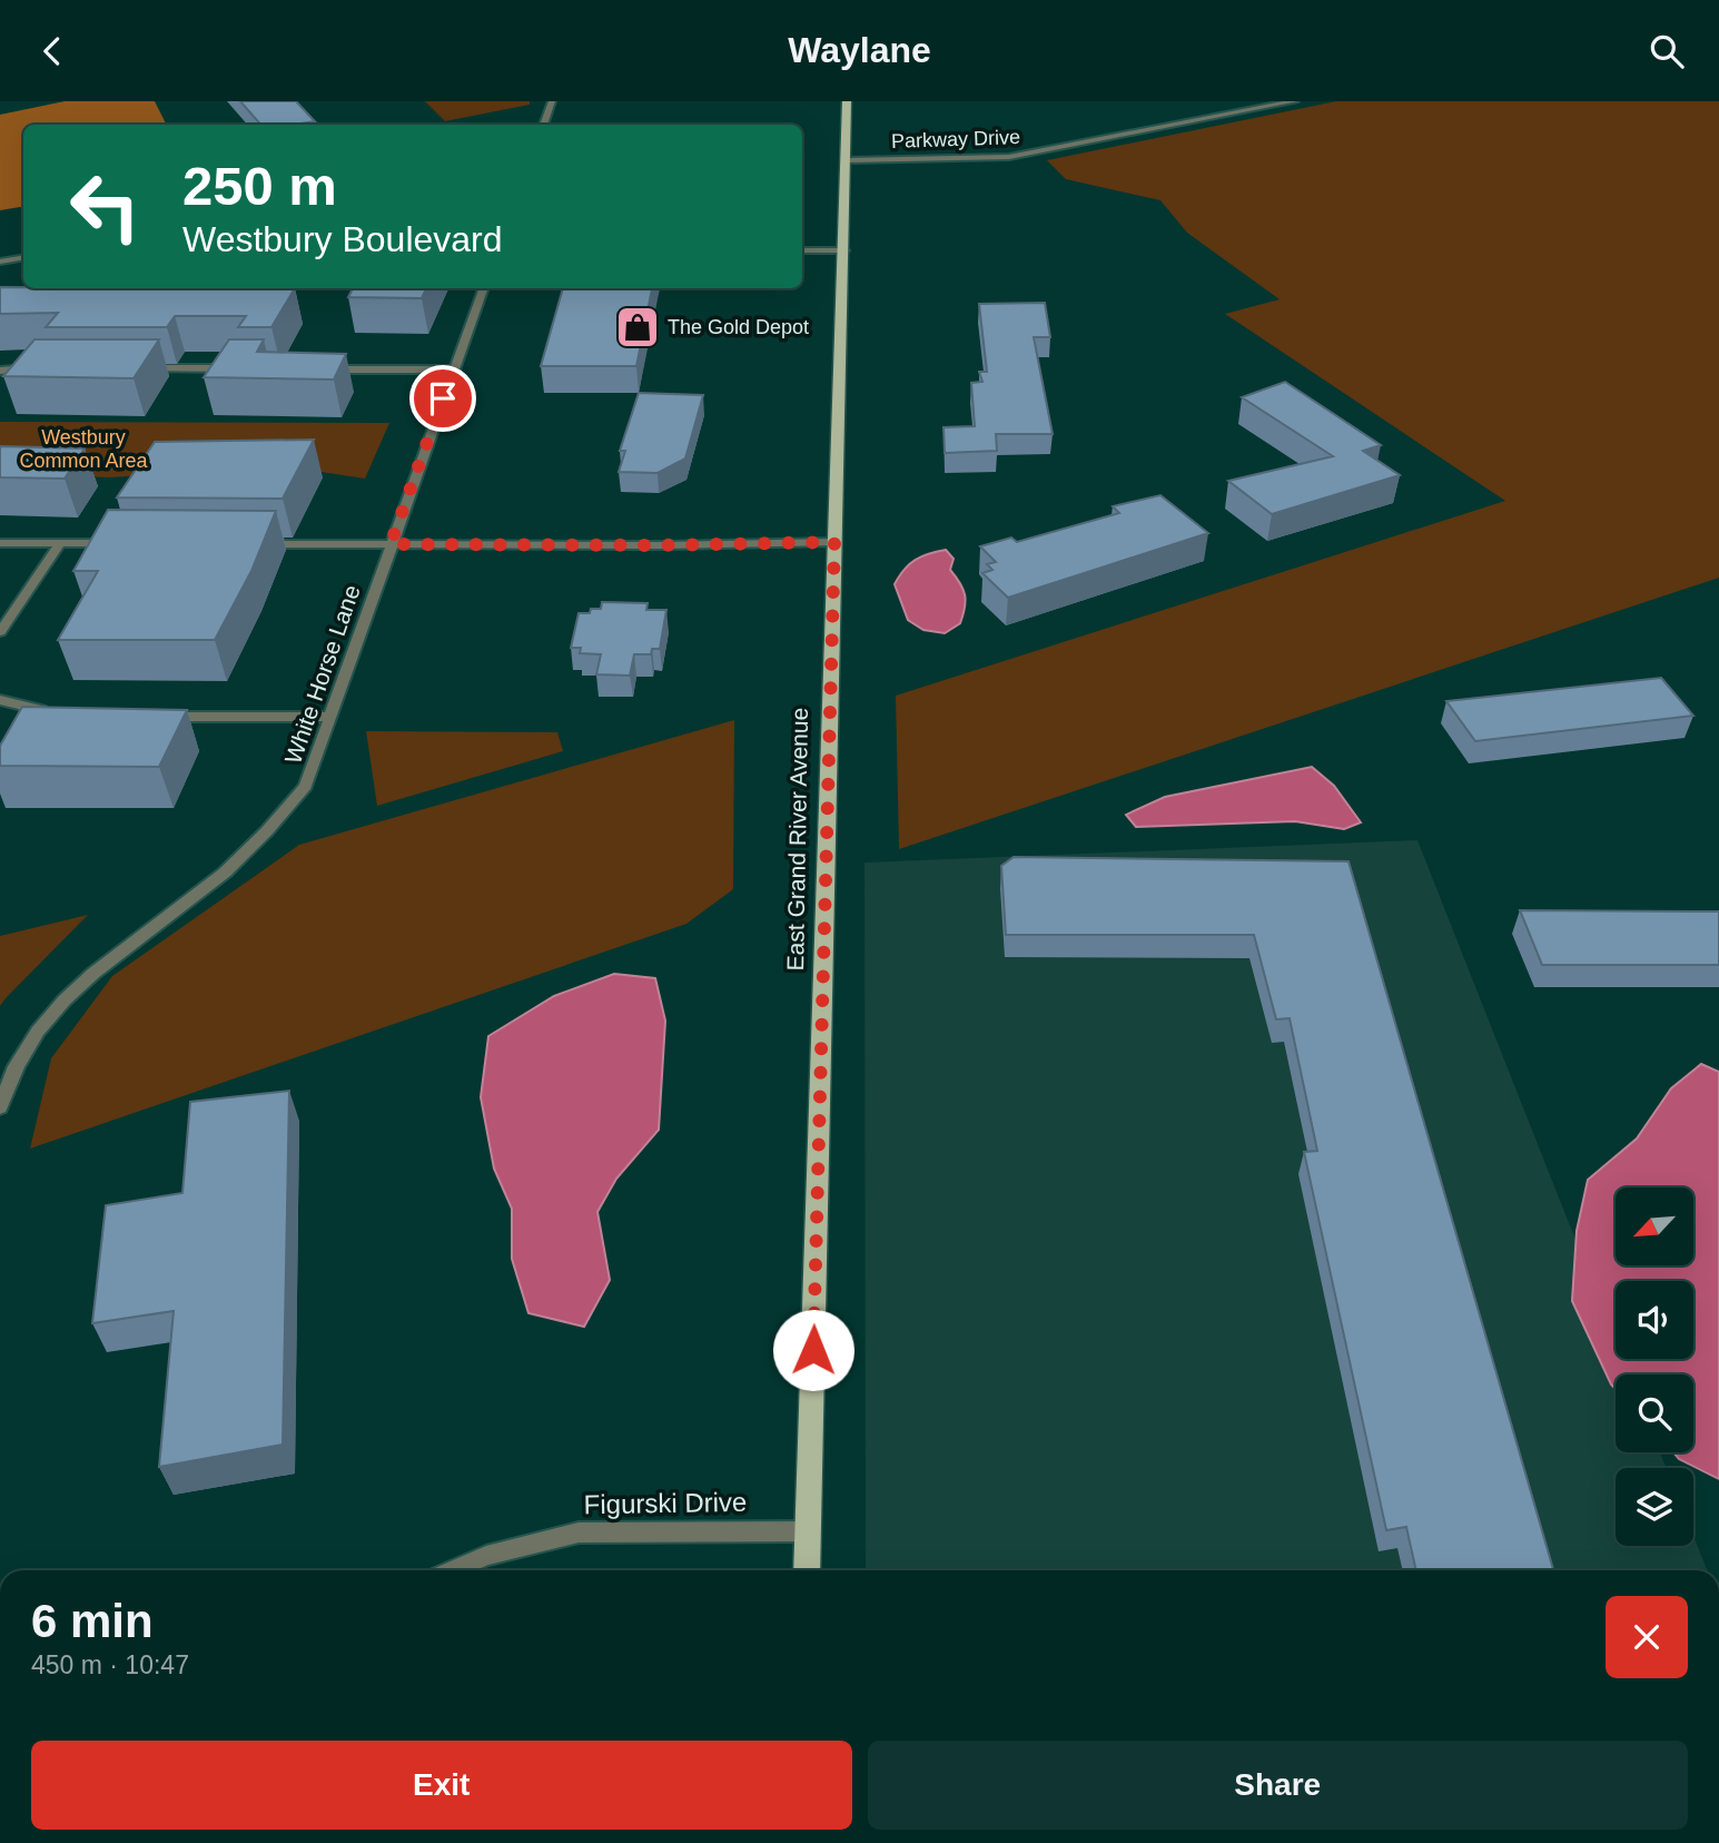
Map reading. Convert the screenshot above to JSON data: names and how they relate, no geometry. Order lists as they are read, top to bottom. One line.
{"streets":{"main road":["East Grand River Avenue"],"street":["Parkway Drive","White Horse Lane","Figurski Drive"]},"crossings":[["Parkway Drive","East Grand River Avenue"],["East Grand River Avenue","Figurski Drive"]],"parks":["Westbury Common Area"],"places":{"shop":["The Gold Depot"]},"north":"bottom left","page":{"header":"Waylane","turn":["250 m","Westbury Boulevard"],"heading":["6 min","450 m · 10:47"],"buttons":["Exit","Share"]}}
